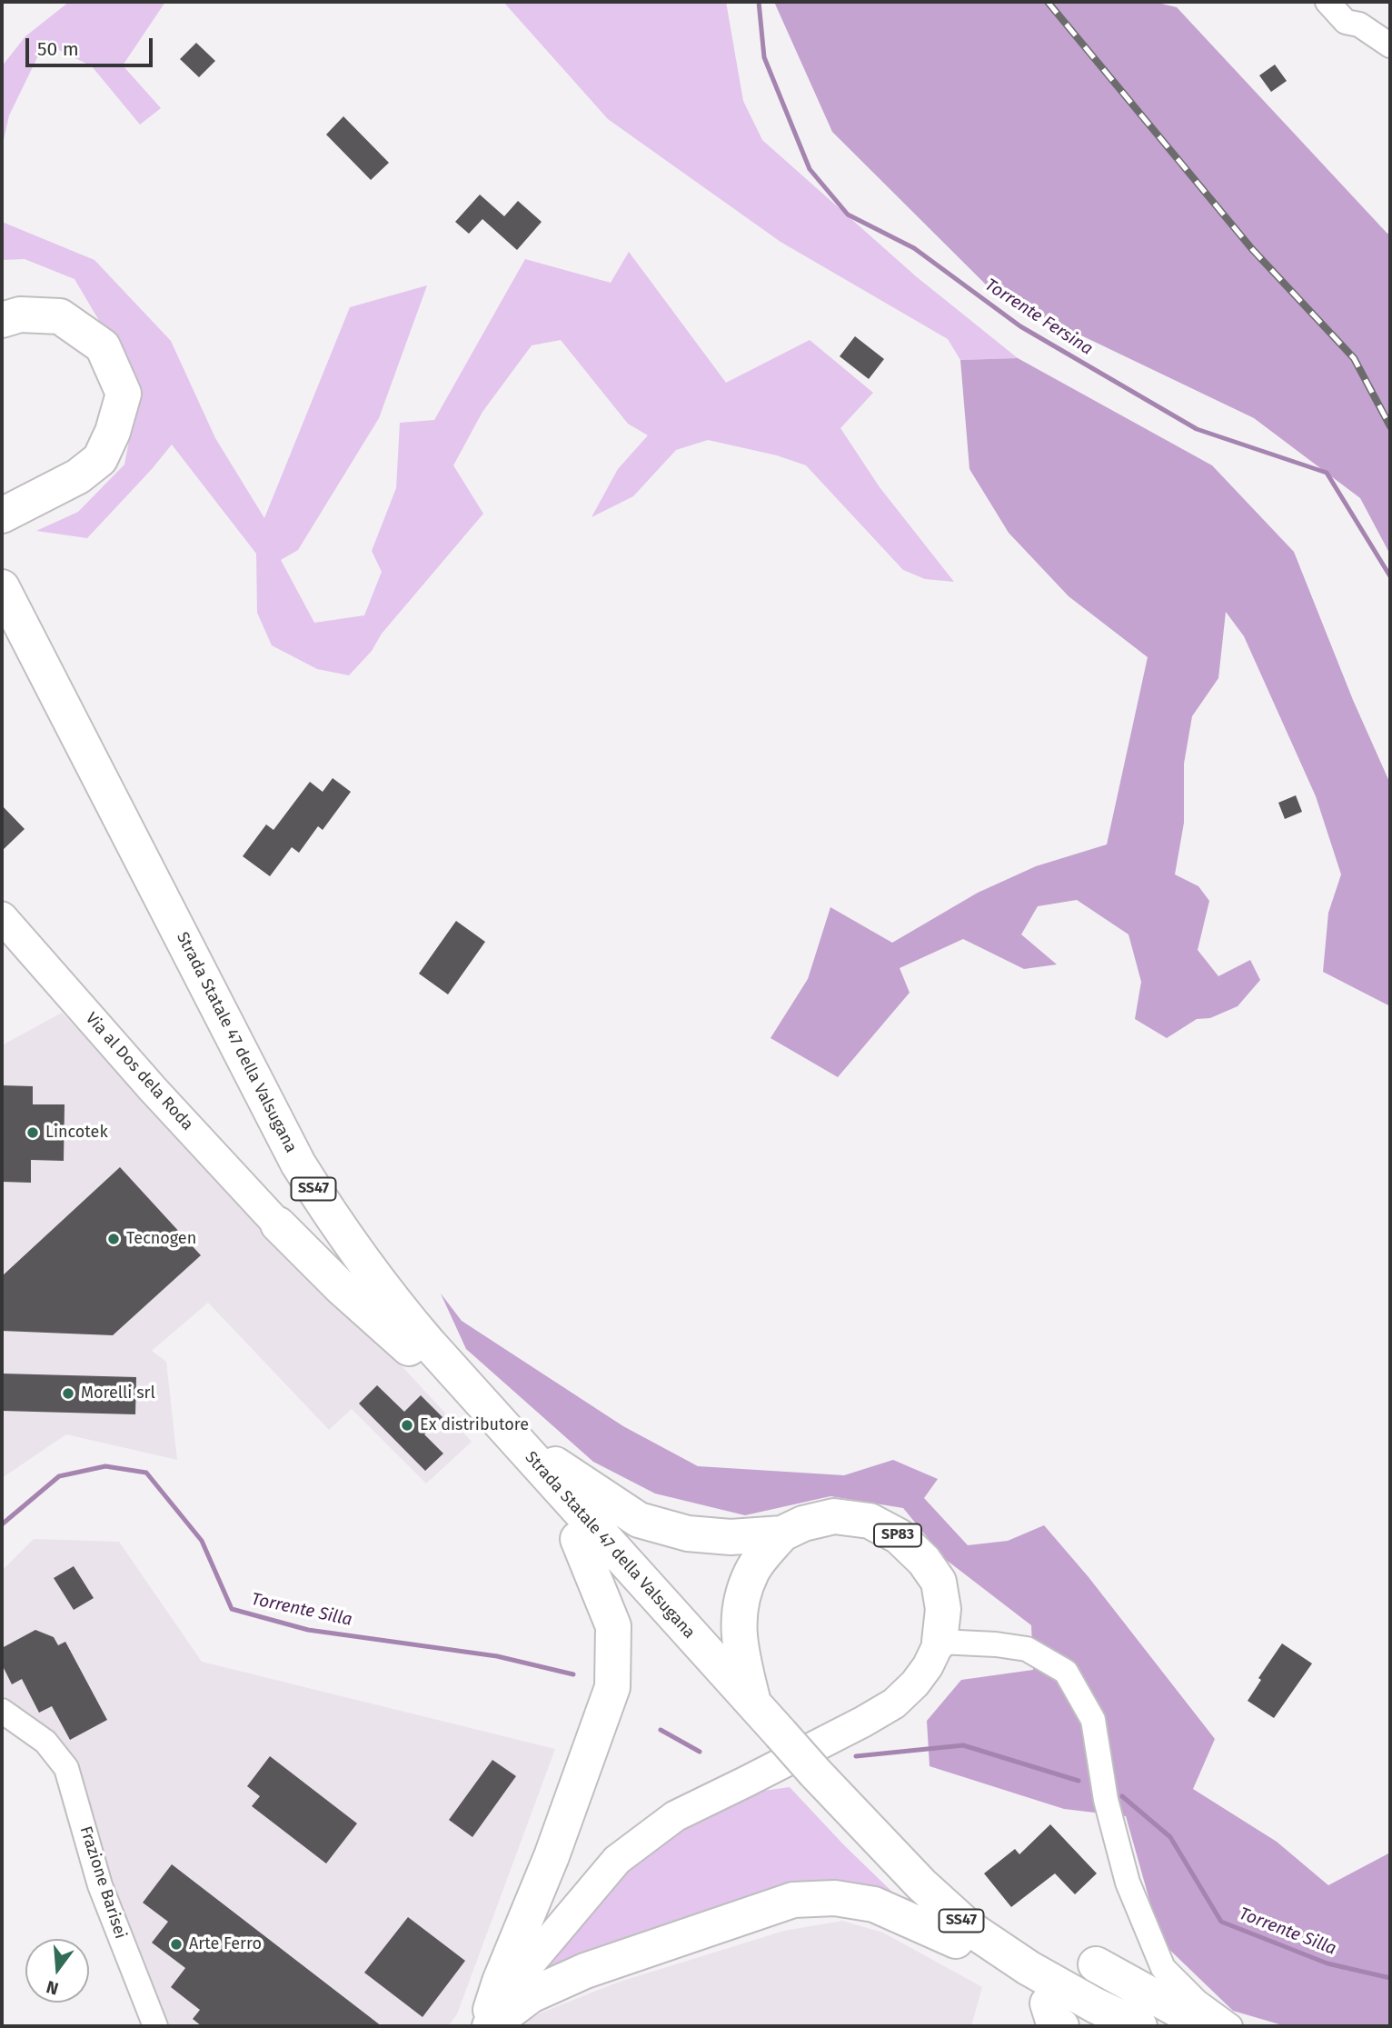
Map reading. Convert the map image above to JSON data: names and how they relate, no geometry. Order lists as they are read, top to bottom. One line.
{"streets":{"highway":["Strada Statale 47 della Valsugana","SS47","SP83"],"main road":["Via al Dos dela Roda"],"street":["Frazione Barisei"]},"crossings":[["Strada Statale 47 della Valsugana","SP83"]],"water":["Torrente Fersina","Torrente Silla"],"places":["Lincotek","Tecnogen","Morelli srl","Ex distributore","Arte Ferro"],"scale_bar":"50 m","north":"bottom"}
